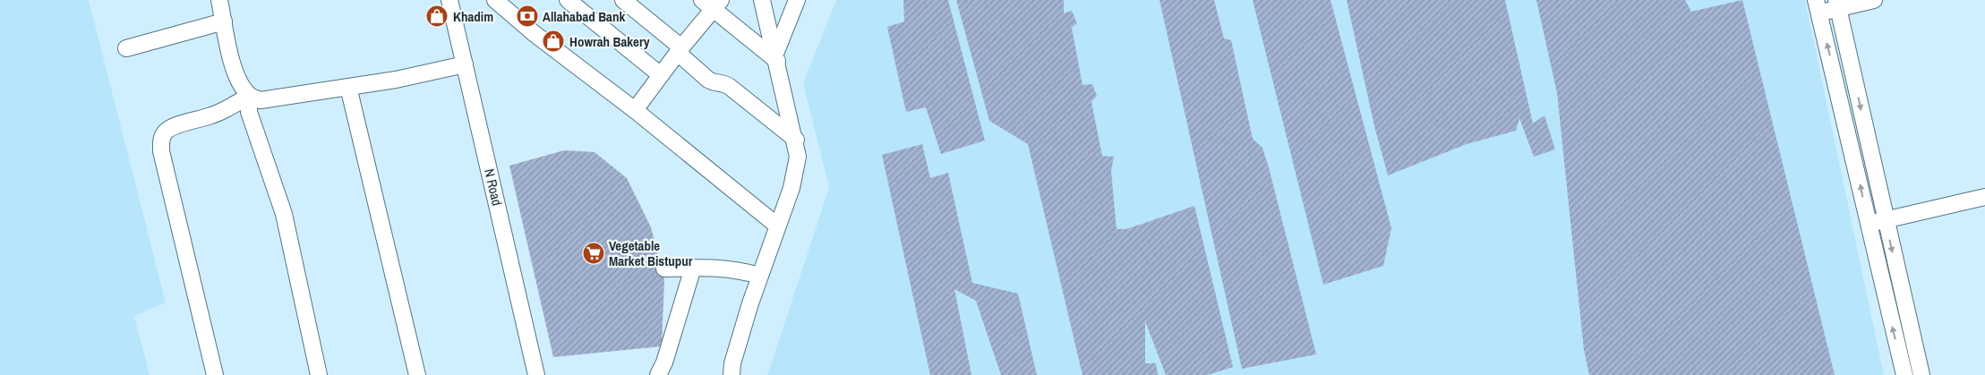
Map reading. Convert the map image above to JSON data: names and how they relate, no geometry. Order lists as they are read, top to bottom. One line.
{"streets":{"street":["N Road"]},"places":{"shop":["Khadim","Howrah Bakery"],"bank":["Allahabad Bank"],"supermarket":["Vegetable Market Bistupur"]}}
